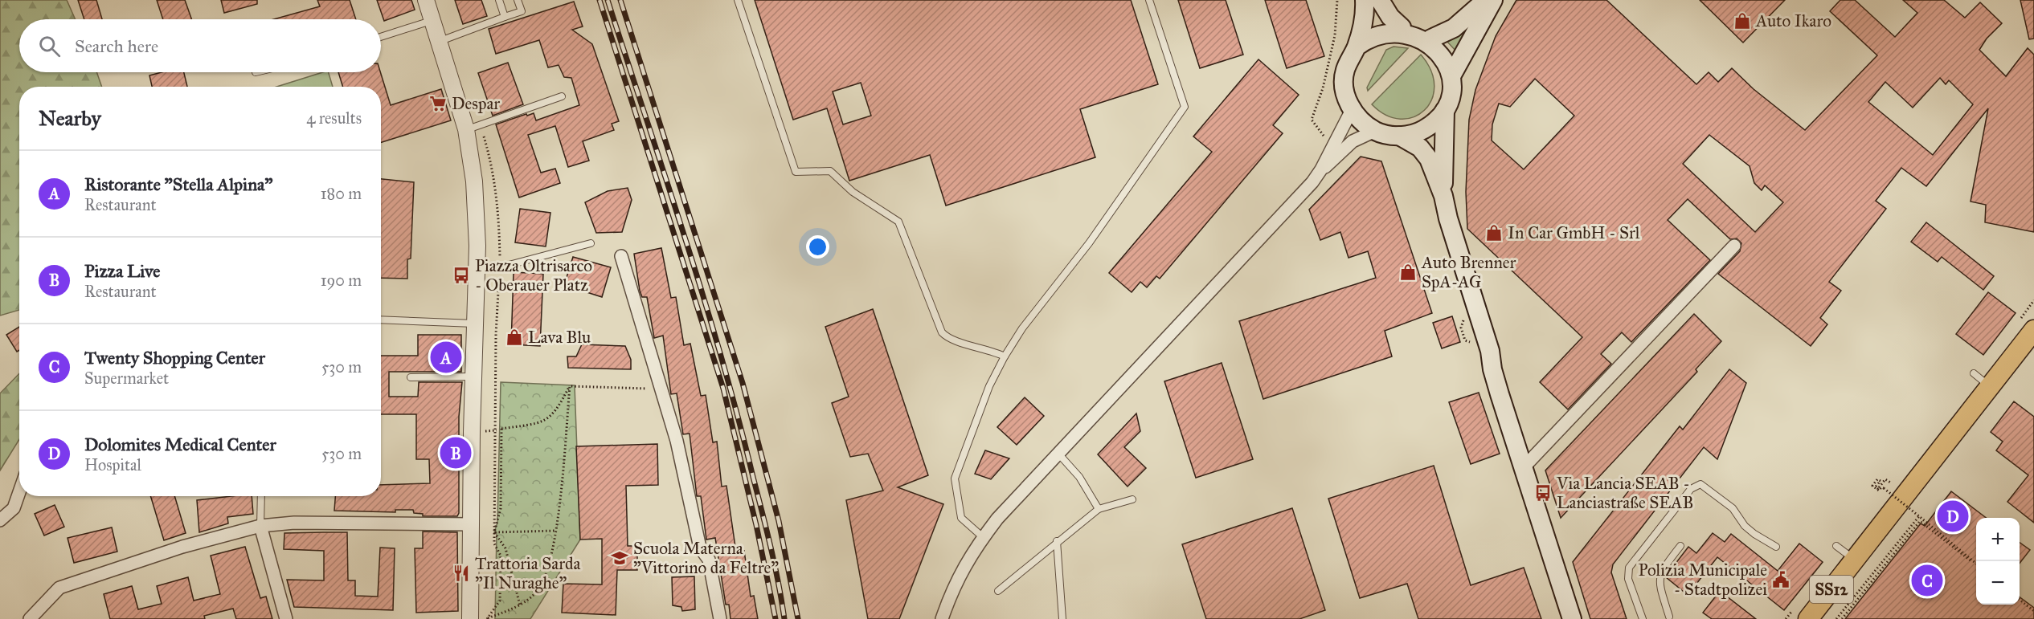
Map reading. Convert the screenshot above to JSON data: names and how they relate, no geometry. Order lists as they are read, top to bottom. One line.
{"streets":{"main road":["SS12"]},"places":{"shop":["Auto Ikaro","In Car GmbH - Srl","Auto Brenner SpA-AG","Lava Blu"],"supermarket":["Despar"],"bus stop":["Piazza Oltrisarco - Oberauer Platz","Via Lancia SEAB - Lanciastraße SEAB"],"school or university":["Scuola Materna \"Vittorino da Feltre\""],"restaurant":["Trattoria Sarda \"Il Nuraghe\""],"public building":["Polizia Municipale - Stadtpolizei"]},"page":{"search":"Search here","heading":["Nearby","4 results"],"list":[{"mark":"A","name":"Ristorante \"Stella Alpina\"","note":"Restaurant","value":"180 m"},{"mark":"B","name":"Pizza Live","note":"Restaurant","value":"190 m"},{"mark":"C","name":"Twenty Shopping Center","note":"Supermarket","value":"530 m"},{"mark":"D","name":"Dolomites Medical Center","note":"Hospital","value":"530 m"}],"pins":["A","B","D","C"],"map_buttons":["+","−"]}}
